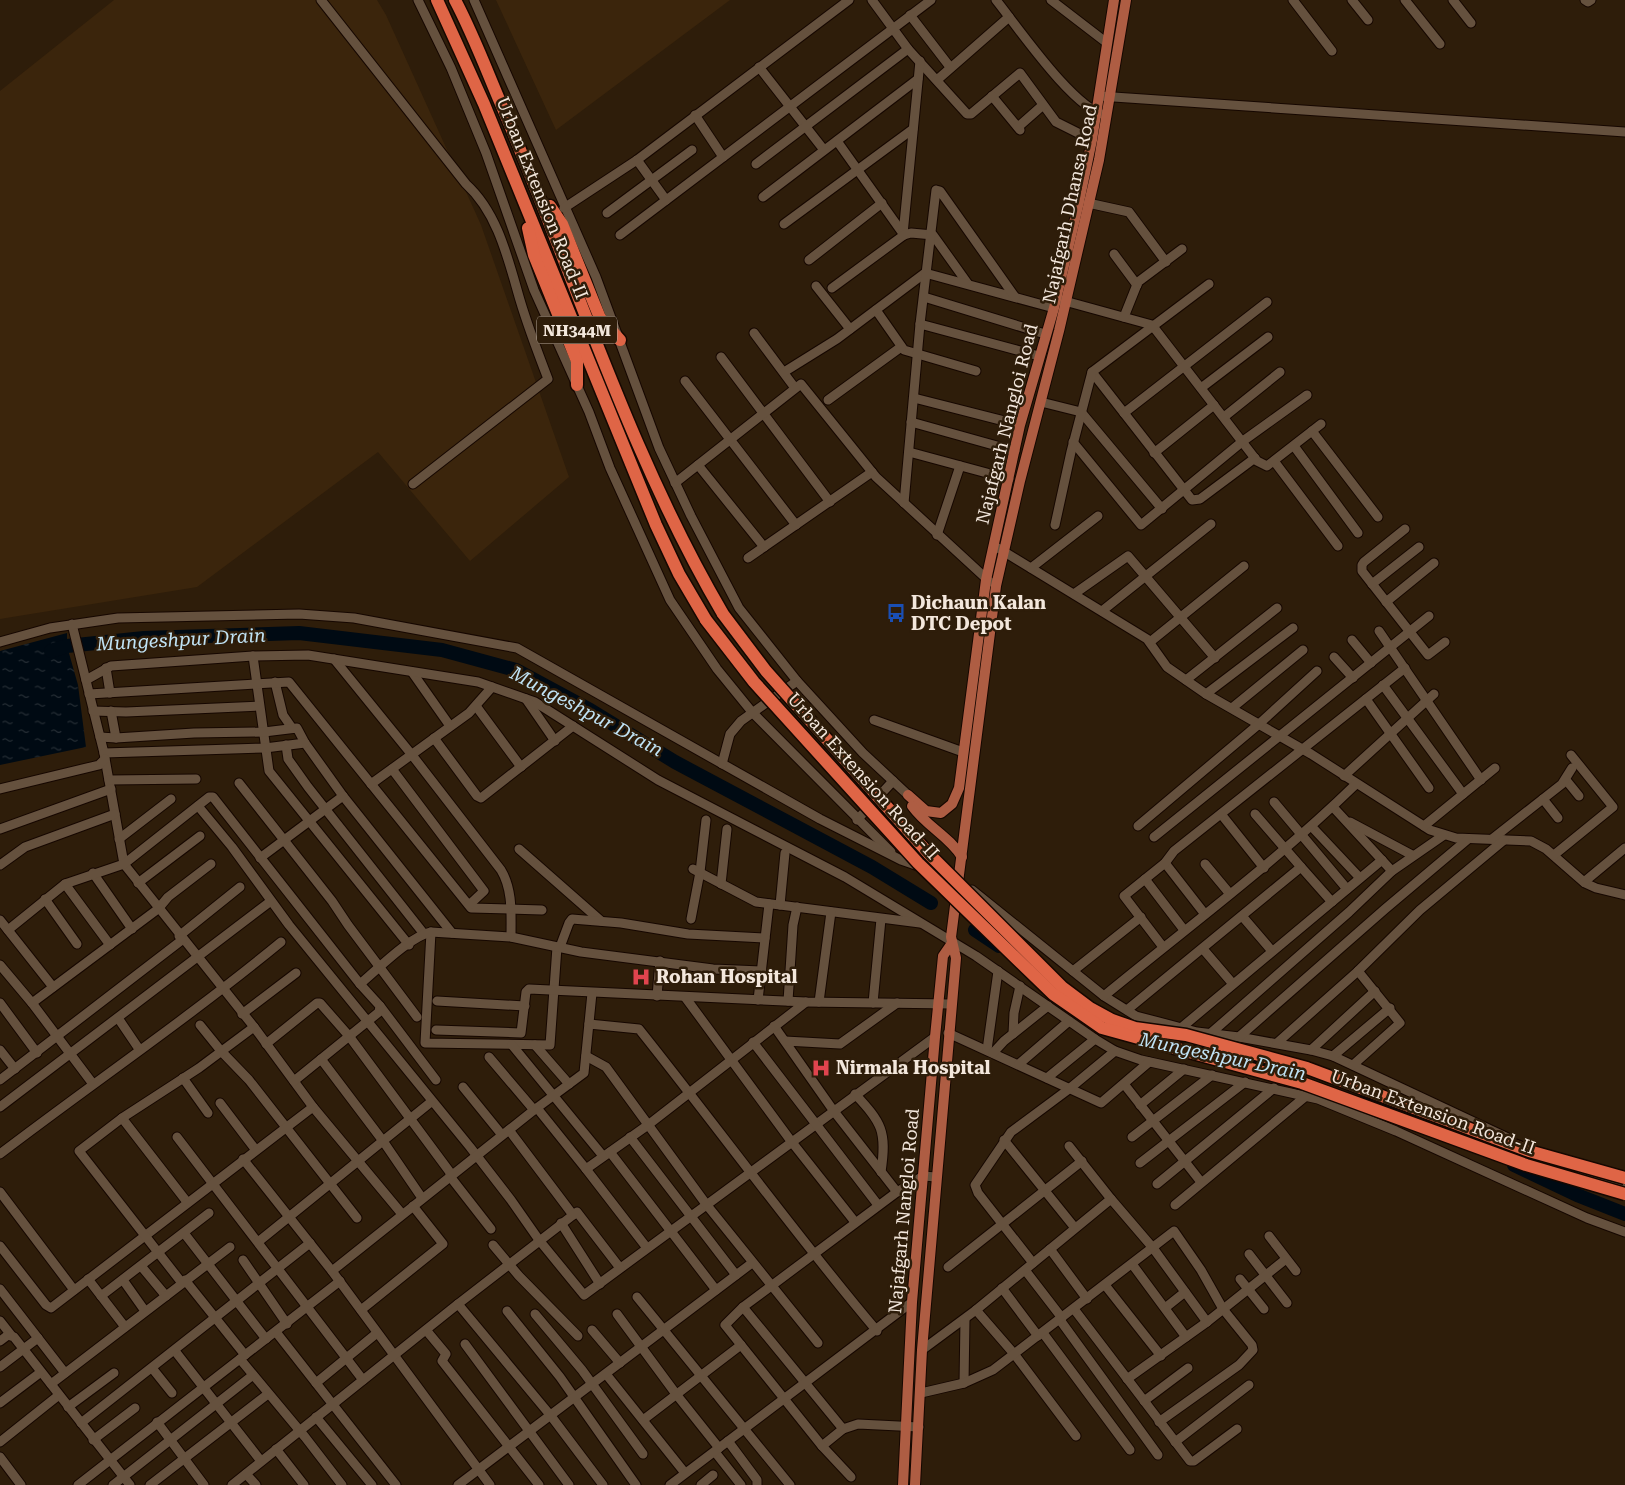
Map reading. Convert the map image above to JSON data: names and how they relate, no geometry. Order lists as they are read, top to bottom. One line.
{"streets":{"highway":["Urban Extension Road-II","NH344M"],"main road":["Najafgarh Dhansa Road","Najafgarh Nangloi Road"]},"crossings":[["Najafgarh Dhansa Road","Najafgarh Nangloi Road"]],"water":["Mungeshpur Drain"],"places":{"bus stop":["Dichaun Kalan DTC Depot"],"hospital":["Rohan Hospital","Nirmala Hospital"]}}
